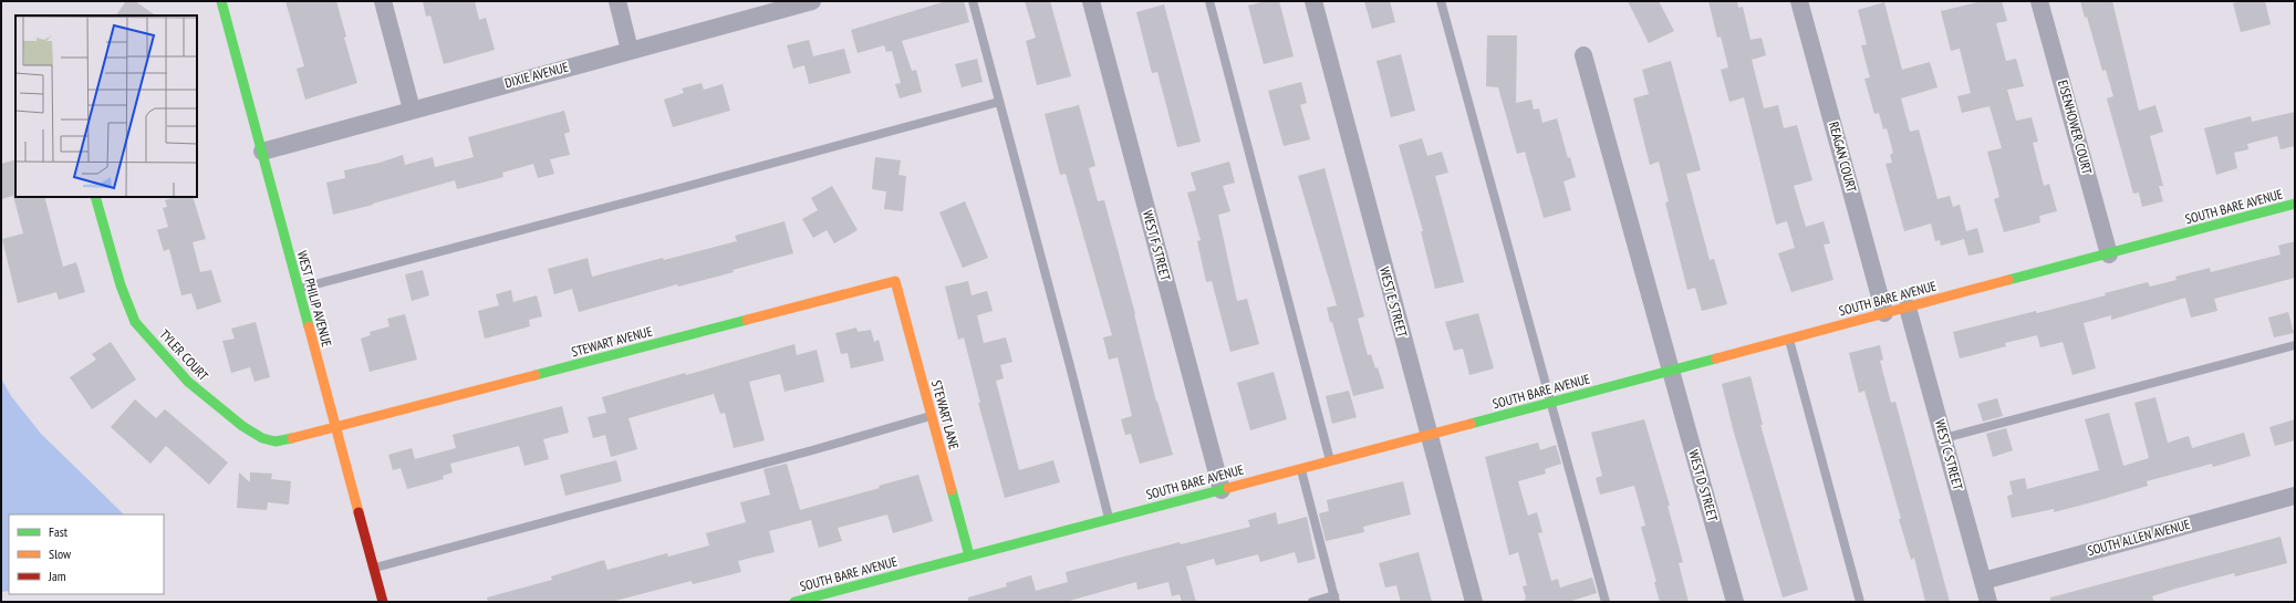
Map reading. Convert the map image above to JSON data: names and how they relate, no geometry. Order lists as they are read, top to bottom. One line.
{"streets":{"street":["DIXIE AVENUE","EISENHOWER COURT","REAGAN COURT","SOUTH BARE AVENUE","WEST F STREET","WEST PHILIP AVENUE","WEST E STREET","STEWART AVENUE","TYLER COURT","STEWART LANE","WEST C STREET","WEST D STREET","SOUTH ALLEN AVENUE"]},"crossings":[["DIXIE AVENUE","WEST PHILIP AVENUE"],["EISENHOWER COURT","SOUTH BARE AVENUE"],["REAGAN COURT","SOUTH BARE AVENUE"],["SOUTH BARE AVENUE","WEST F STREET"],["SOUTH BARE AVENUE","WEST E STREET"],["SOUTH BARE AVENUE","STEWART LANE"],["SOUTH BARE AVENUE","WEST C STREET"],["SOUTH BARE AVENUE","WEST D STREET"],["WEST PHILIP AVENUE","STEWART AVENUE"],["WEST PHILIP AVENUE","TYLER COURT"],["STEWART AVENUE","TYLER COURT"],["STEWART AVENUE","STEWART LANE"],["WEST C STREET","SOUTH ALLEN AVENUE"]],"legend":["Fast","Slow","Jam"]}
